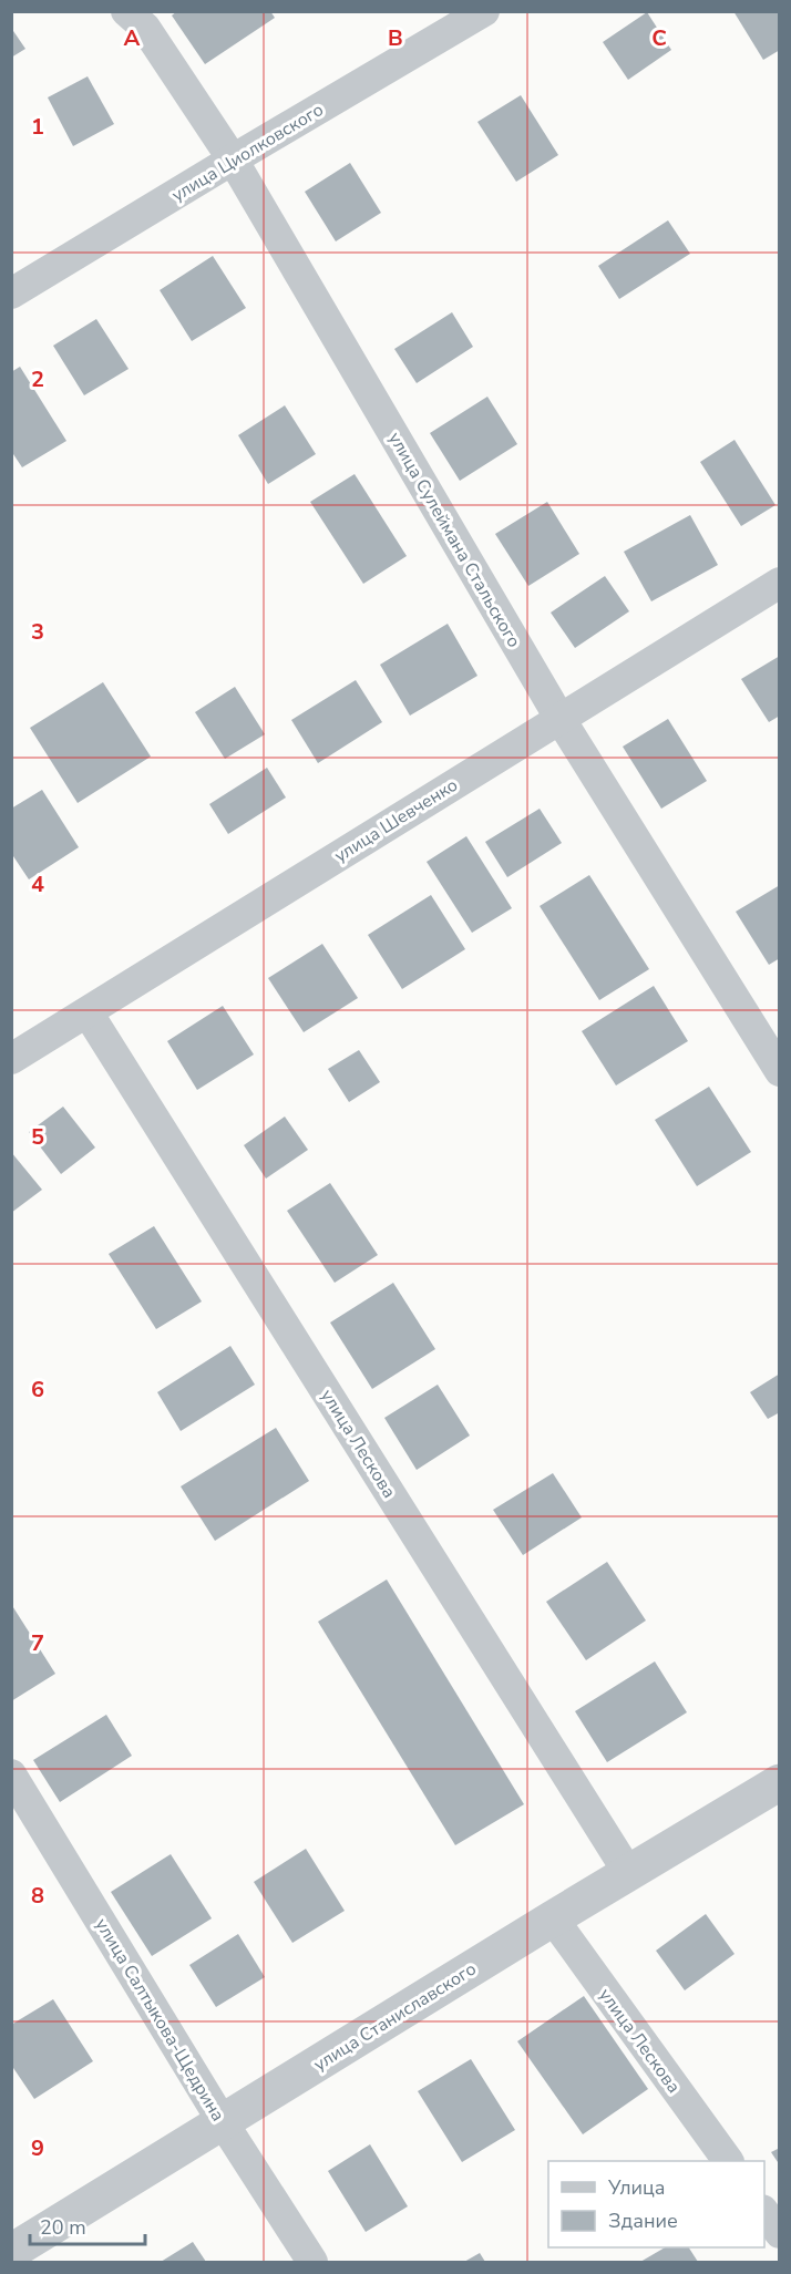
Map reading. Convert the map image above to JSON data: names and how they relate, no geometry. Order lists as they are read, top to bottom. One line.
{"streets":{"street":["улица Циолковского","улица Сулеймана Стальского","улица Шевченко","улица Лескова","улица Станиславского","улица Салтыкова-Щедрина"]},"crossings":[["улица Циолковского","улица Сулеймана Стальского"],["улица Сулеймана Стальского","улица Шевченко"],["улица Шевченко","улица Лескова"],["улица Лескова","улица Станиславского"],["улица Станиславского","улица Салтыкова-Щедрина"]],"legend":["Улица","Здание"],"scale_bar":"20 m","grid":{"columns":["A","B","C"],"rows":["1","2","3","4","5","6","7","8","9"]}}
